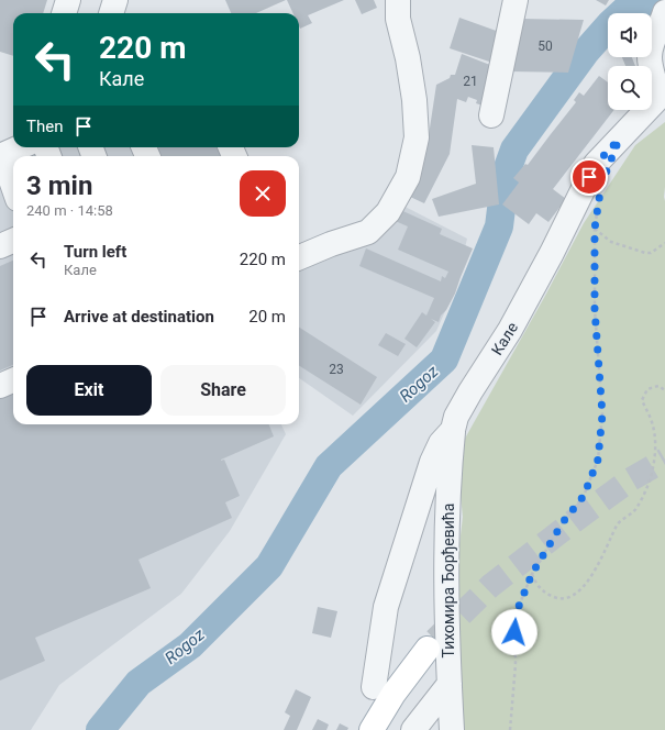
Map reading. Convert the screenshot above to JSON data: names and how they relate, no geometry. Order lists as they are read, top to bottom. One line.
{"streets":{"street":["Кале","Тихомира Ђорђевића"]},"crossings":[["Кале","Тихомира Ђорђевића"]],"water":["Rogoz"],"house_numbers":["50","21","23"],"page":{"turn":["220 m","Кале"],"then":"Then","heading":["3 min","240 m · 14:58"],"list":[{"name":"Turn left","note":"Кале","value":"220 m"},{"name":"Arrive at destination","value":"20 m"}],"buttons":["Exit","Share"]}}
